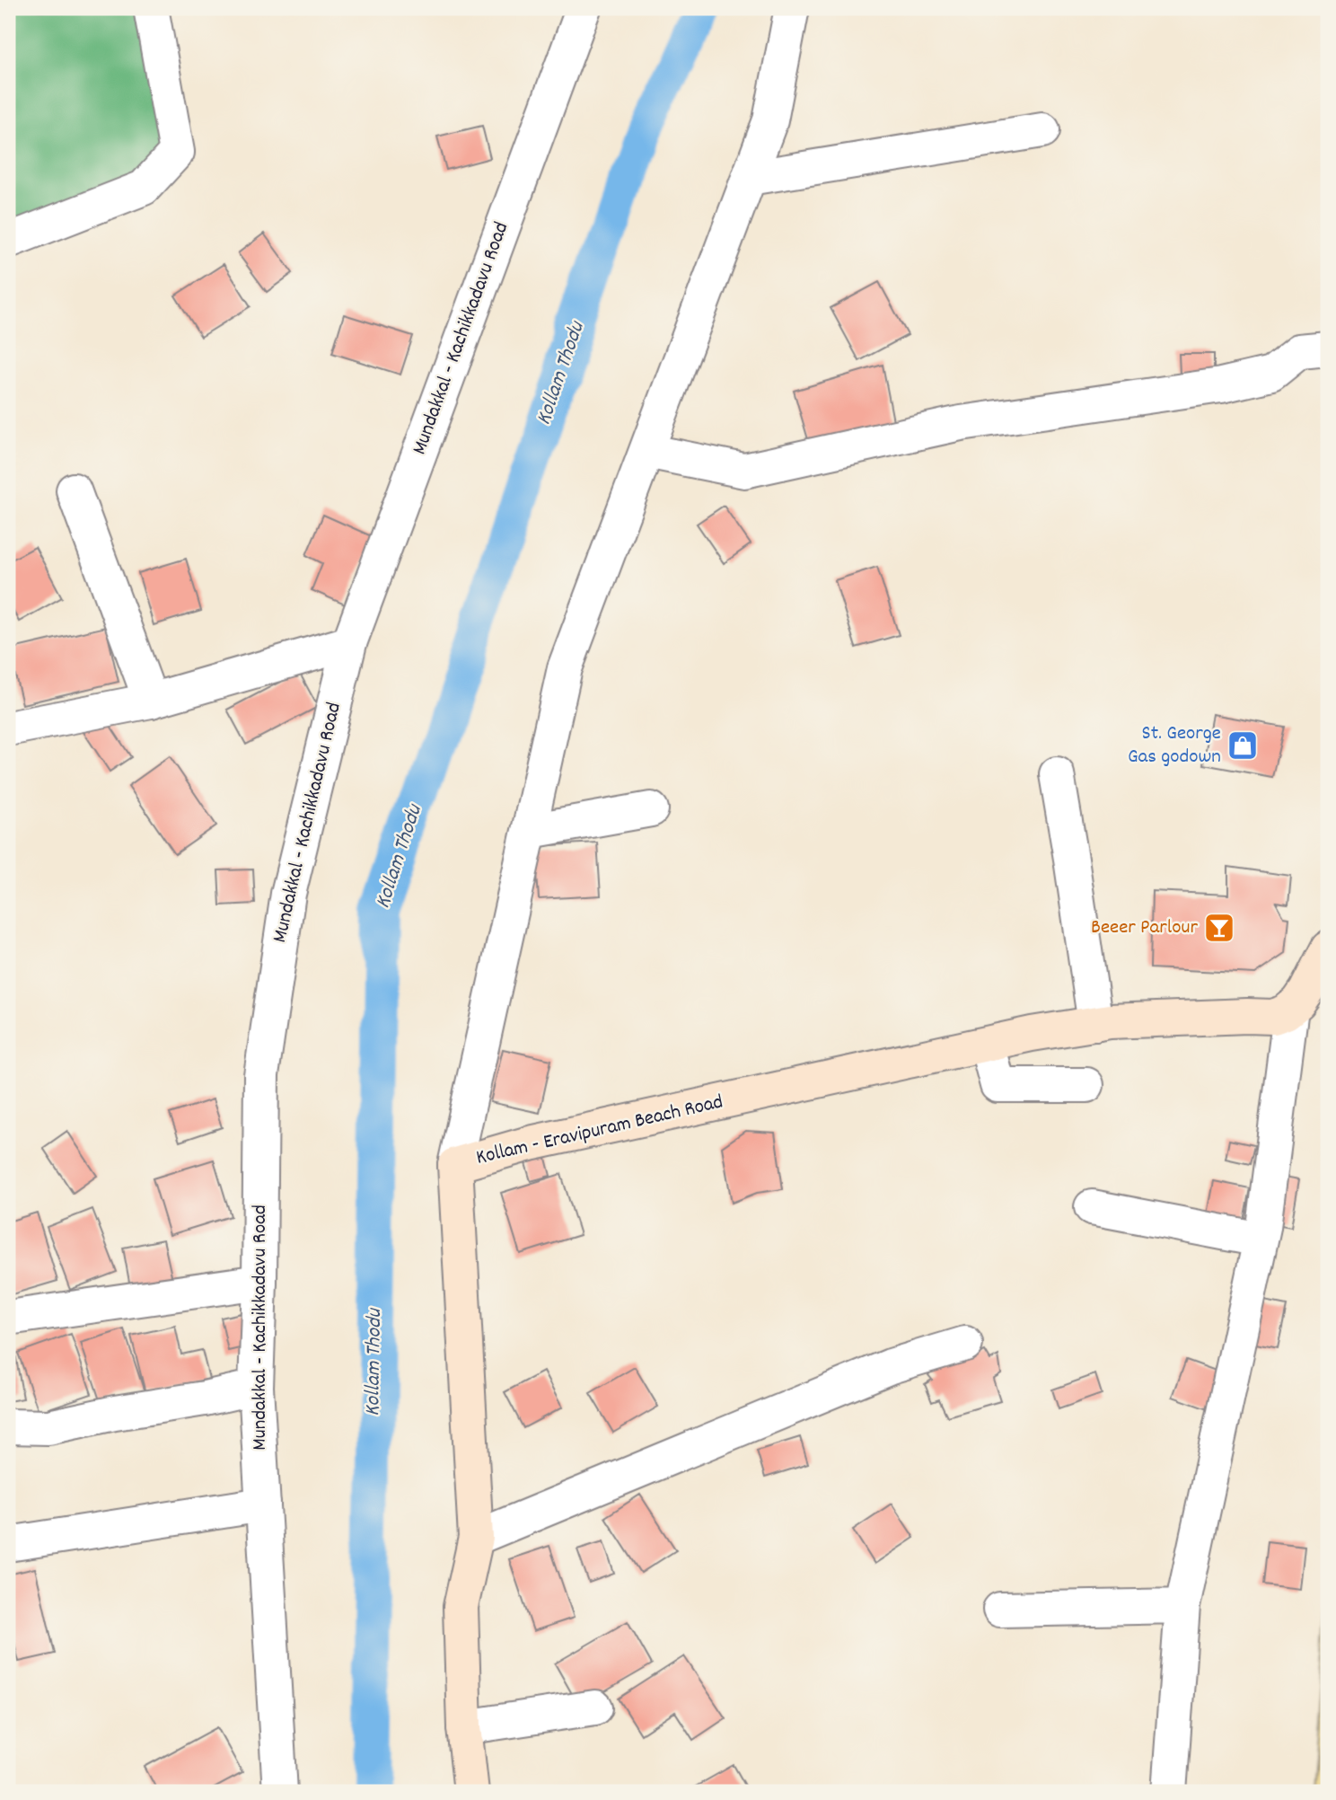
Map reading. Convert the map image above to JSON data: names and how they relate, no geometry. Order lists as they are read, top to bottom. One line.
{"streets":{"main road":["Kollam - Eravipuram Beach Road"],"street":["Mundakkal - Kachikkadavu Road"]},"water":["Kollam Thodu"],"places":{"shop":["St. George Gas godown"],"bar":["Beeer Parlour"]}}
